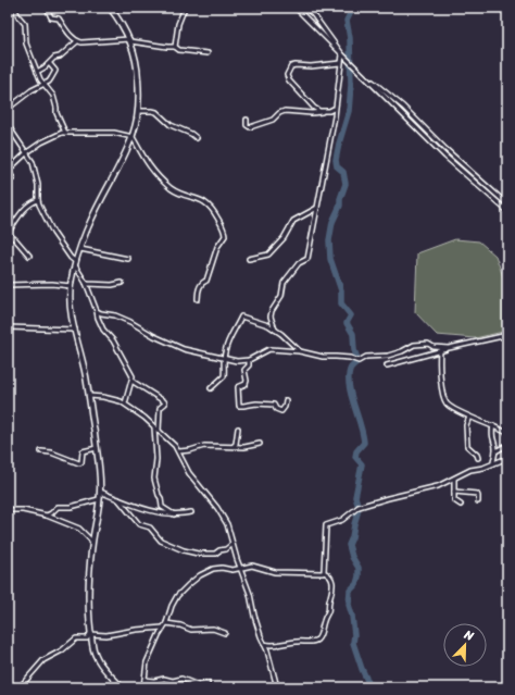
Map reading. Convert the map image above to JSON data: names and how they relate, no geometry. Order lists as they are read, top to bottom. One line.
{"north":"top right"}
